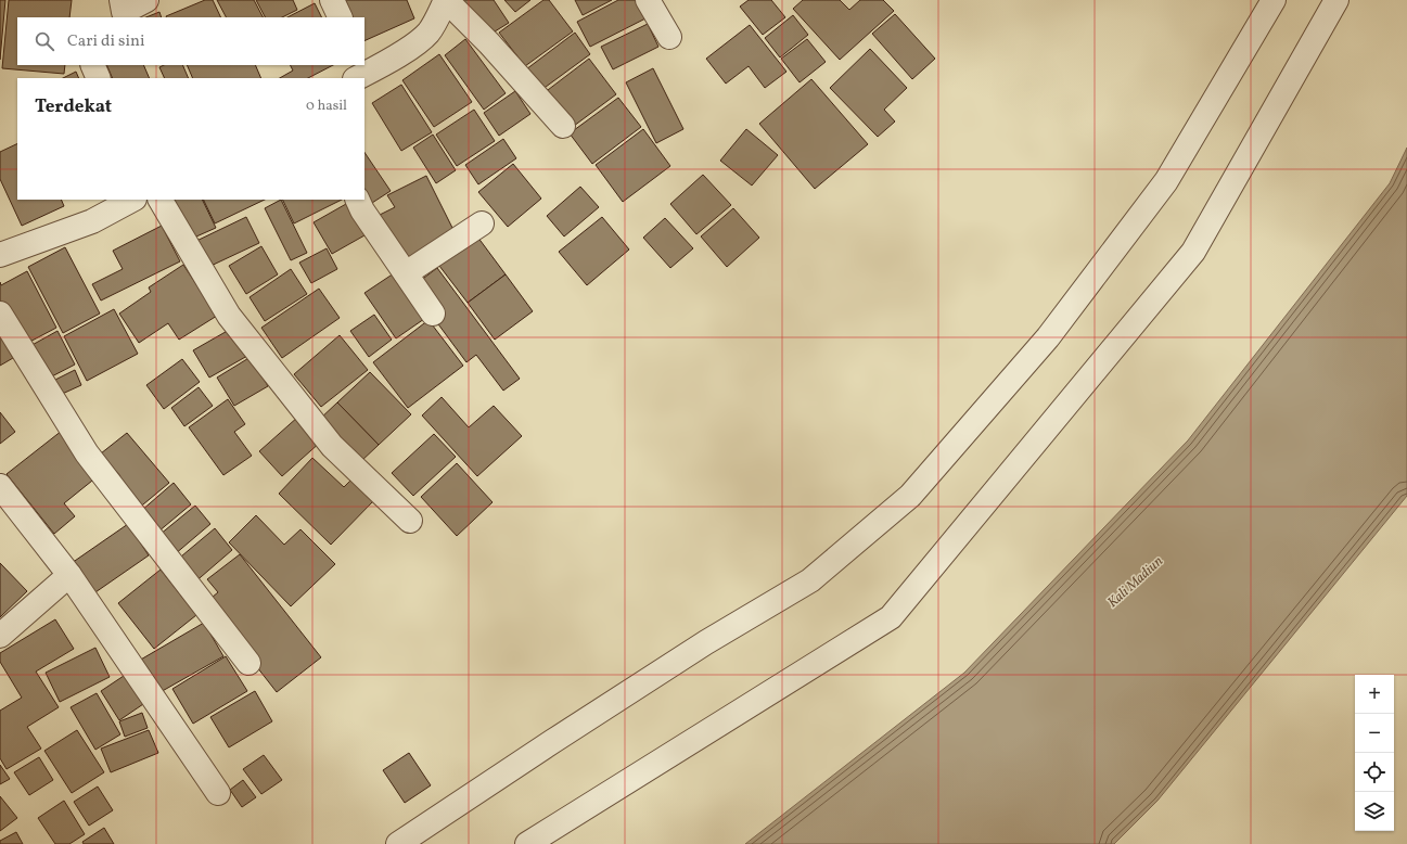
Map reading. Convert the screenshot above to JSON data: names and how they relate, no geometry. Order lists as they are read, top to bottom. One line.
{"water":["Kali Madiun"],"page":{"search":"Cari di sini","heading":["Terdekat","0 hasil"],"map_buttons":["+","−"]}}
